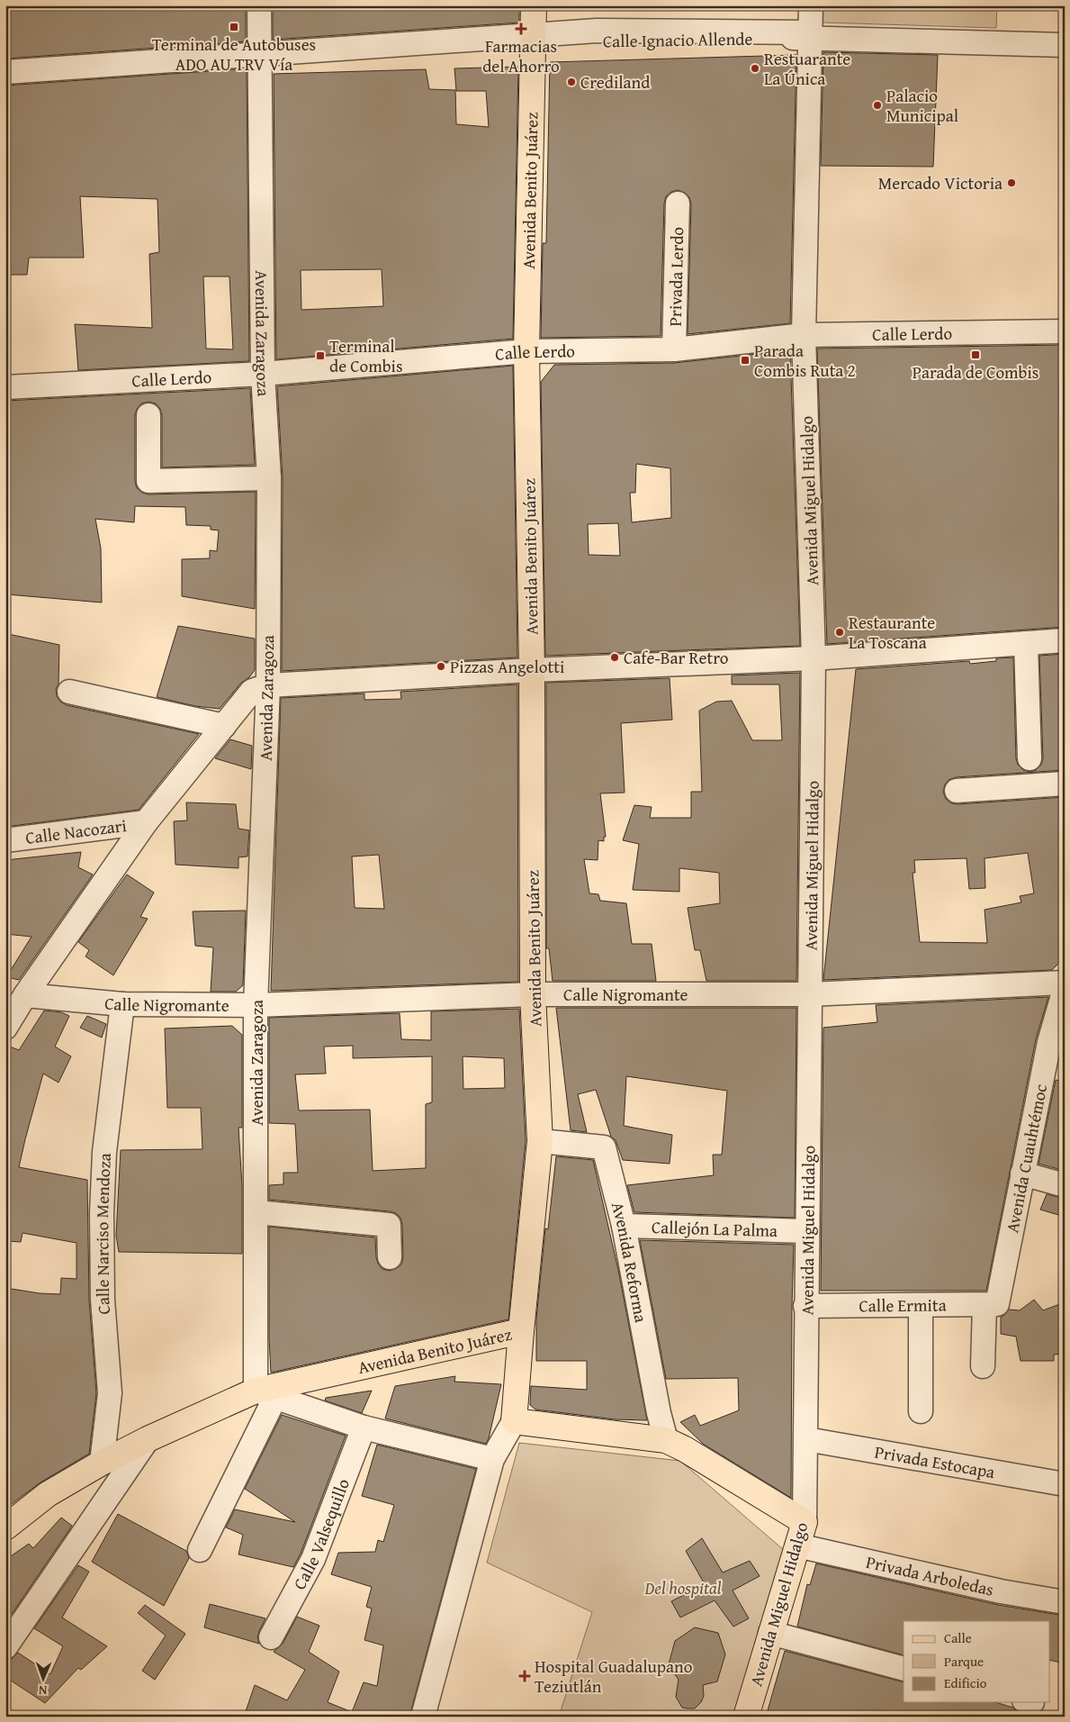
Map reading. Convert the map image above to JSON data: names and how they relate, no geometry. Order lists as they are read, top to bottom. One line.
{"streets":{"main road":["Avenida Benito Juárez","Avenida Miguel Hidalgo"],"street":["Privada Lerdo","Avenida Zaragoza","Calle Lerdo","Calle Nacozari","Calle Nigromante","Avenida Cuauhtémoc","Callejón La Palma","Calle Narciso Mendoza","Avenida Reforma","Calle Ermita","Privada Estocapa","Calle Valsequillo","Privada Arboledas"]},"crossings":[["Avenida Benito Juárez","Avenida Zaragoza"],["Avenida Benito Juárez","Calle Lerdo"],["Avenida Benito Juárez","Calle Nigromante"],["Avenida Benito Juárez","Calle Narciso Mendoza"],["Avenida Benito Juárez","Avenida Reforma"],["Privada Lerdo","Calle Lerdo"],["Avenida Zaragoza","Calle Lerdo"],["Avenida Zaragoza","Calle Nigromante"],["Calle Lerdo","Avenida Miguel Hidalgo"],["Avenida Miguel Hidalgo","Calle Nigromante"],["Avenida Miguel Hidalgo","Callejón La Palma"],["Avenida Miguel Hidalgo","Calle Ermita"],["Avenida Miguel Hidalgo","Privada Estocapa"],["Avenida Miguel Hidalgo","Privada Arboledas"],["Calle Nigromante","Calle Narciso Mendoza"],["Avenida Cuauhtémoc","Calle Ermita"],["Callejón La Palma","Avenida Reforma"]],"parks":["Del hospital"],"places":{"transit":["Terminal de Autobuses ADO AU TRV Vía","Parada de Combis","Terminal de Combis","Parada Combis Ruta 2"],"health":["Farmacias del Ahorro","Hospital Guadalupano Teziutlán"],"other":["Restuarante La Única","Crediland","Palacio Municipal","Mercado Victoria","Restaurante La Toscana","Cafe-Bar Retro","Pizzas Angelotti"]},"legend":["Calle","Parque","Edificio"],"north":"bottom"}
